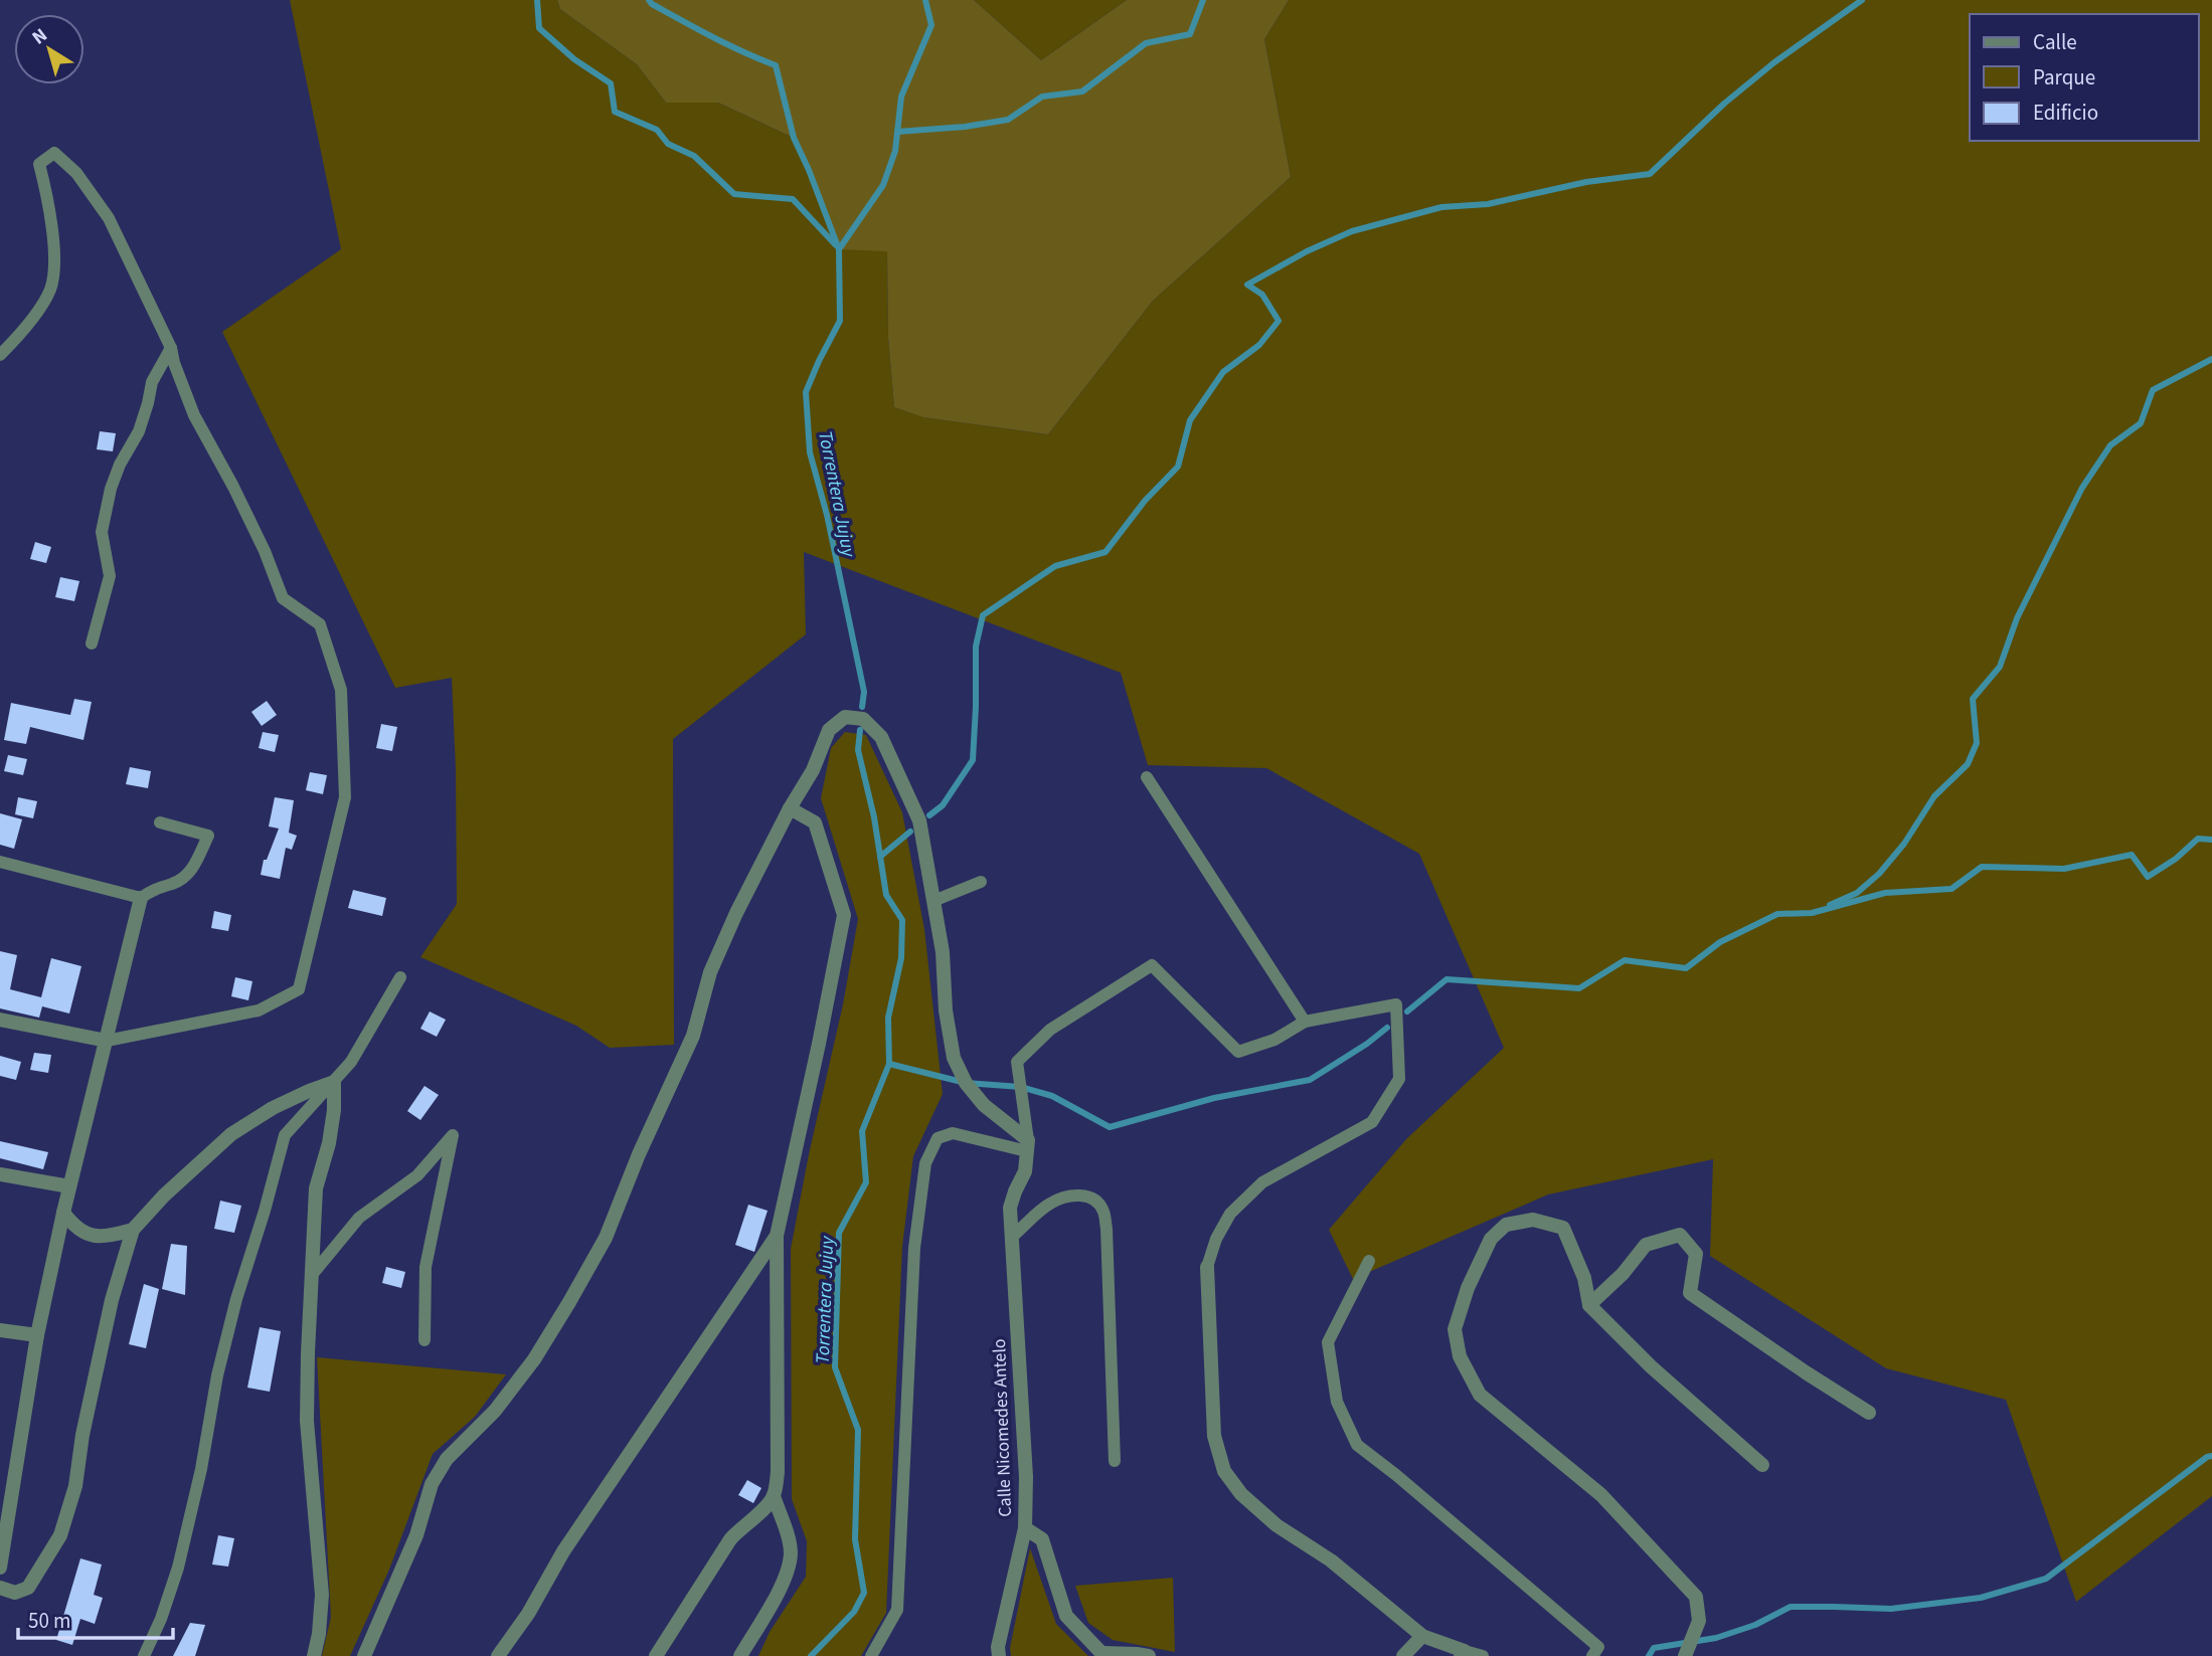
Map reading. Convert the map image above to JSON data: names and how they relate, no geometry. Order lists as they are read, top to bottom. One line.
{"streets":{"street":["Calle Nicomedes Antelo"]},"water":["Torrentera Jujuy"],"legend":["Calle","Parque","Edificio"],"scale_bar":"50 m","north":"top left"}
